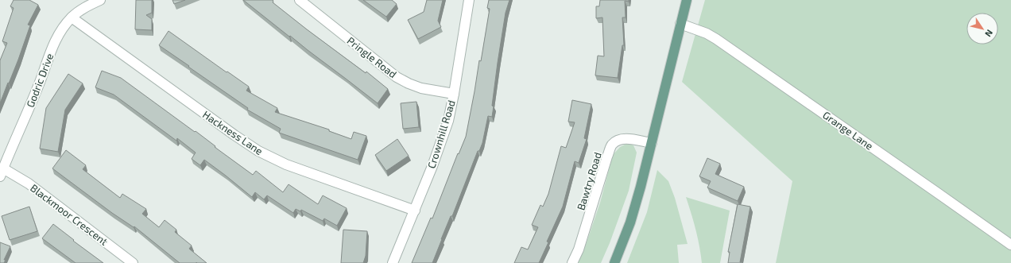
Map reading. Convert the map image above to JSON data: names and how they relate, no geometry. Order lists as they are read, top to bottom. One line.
{"streets":{"street":["Pringle Road","Godric Drive","Grange Lane","Hackness Lane","Crownhill Road","Bawtry Road","Blackmoor Crescent"]},"crossings":[["Pringle Road","Crownhill Road"],["Godric Drive","Hackness Lane"],["Godric Drive","Blackmoor Crescent"],["Hackness Lane","Crownhill Road"]],"north":"bottom right"}
